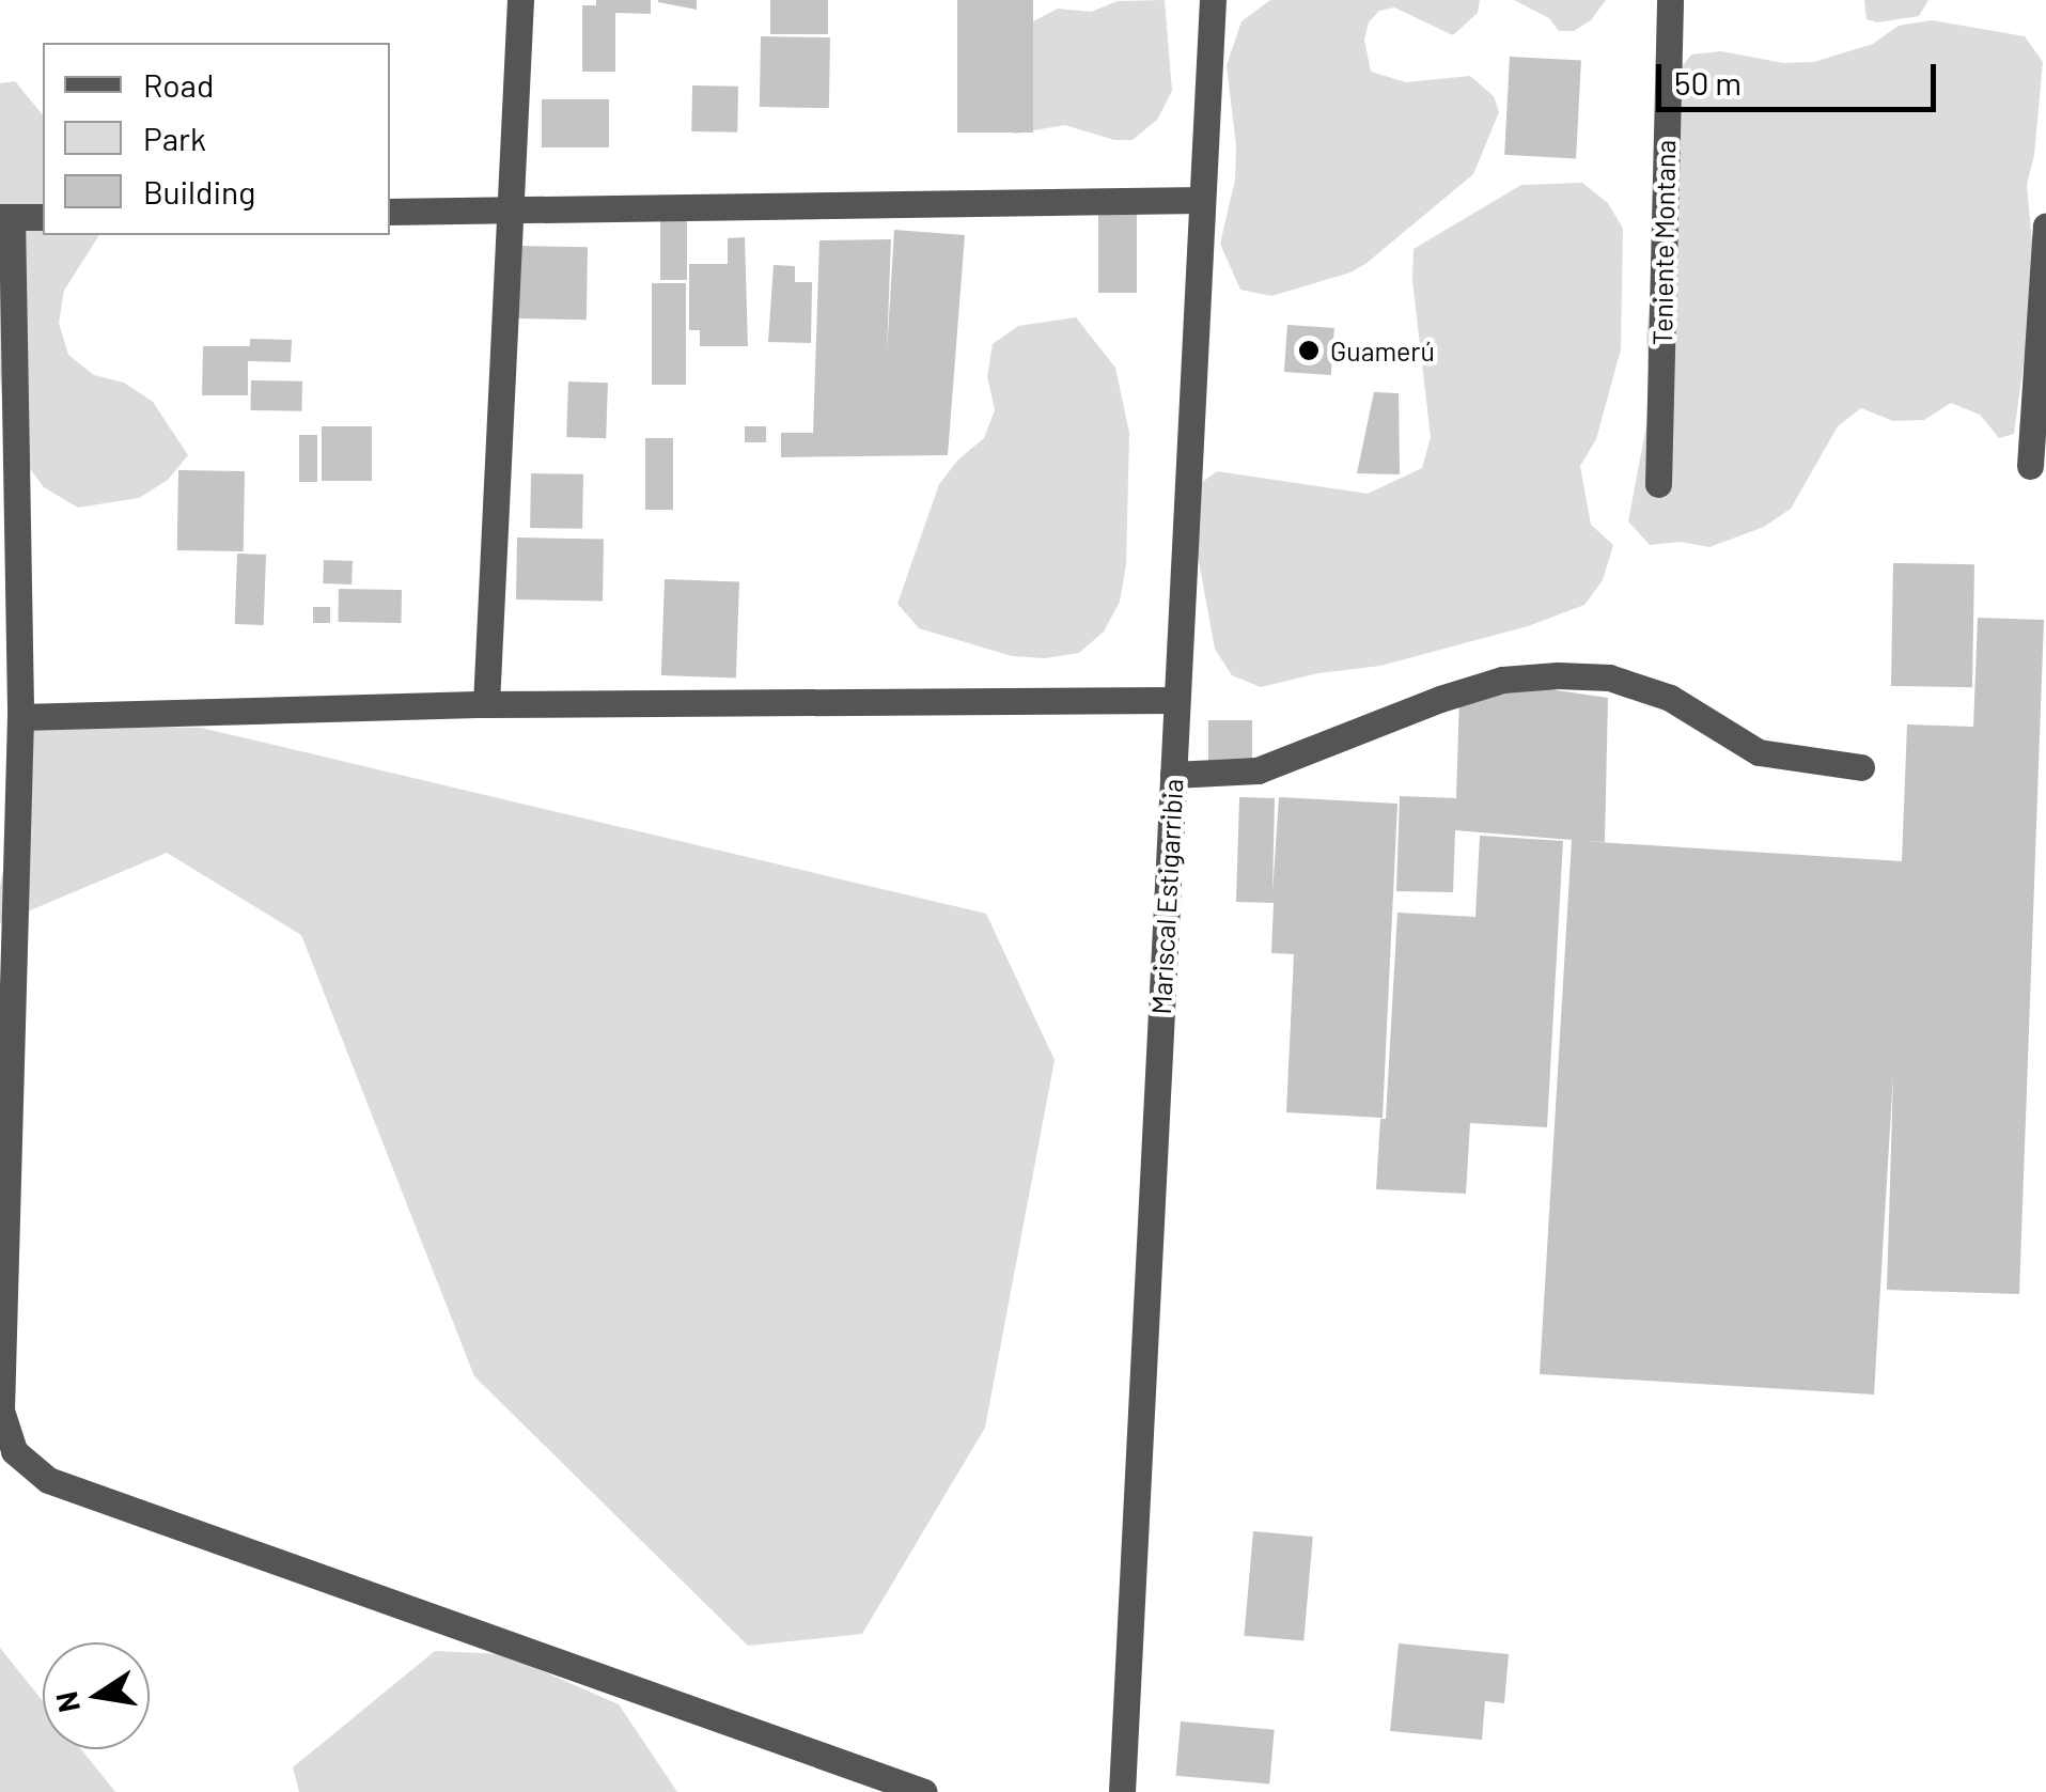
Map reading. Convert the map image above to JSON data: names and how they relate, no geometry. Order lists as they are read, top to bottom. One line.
{"streets":{"street":["Teniente Montana","Mariscal Estigarribia"]},"places":["Guamerú"],"legend":["Road","Park","Building"],"scale_bar":"50 m","north":"left"}
